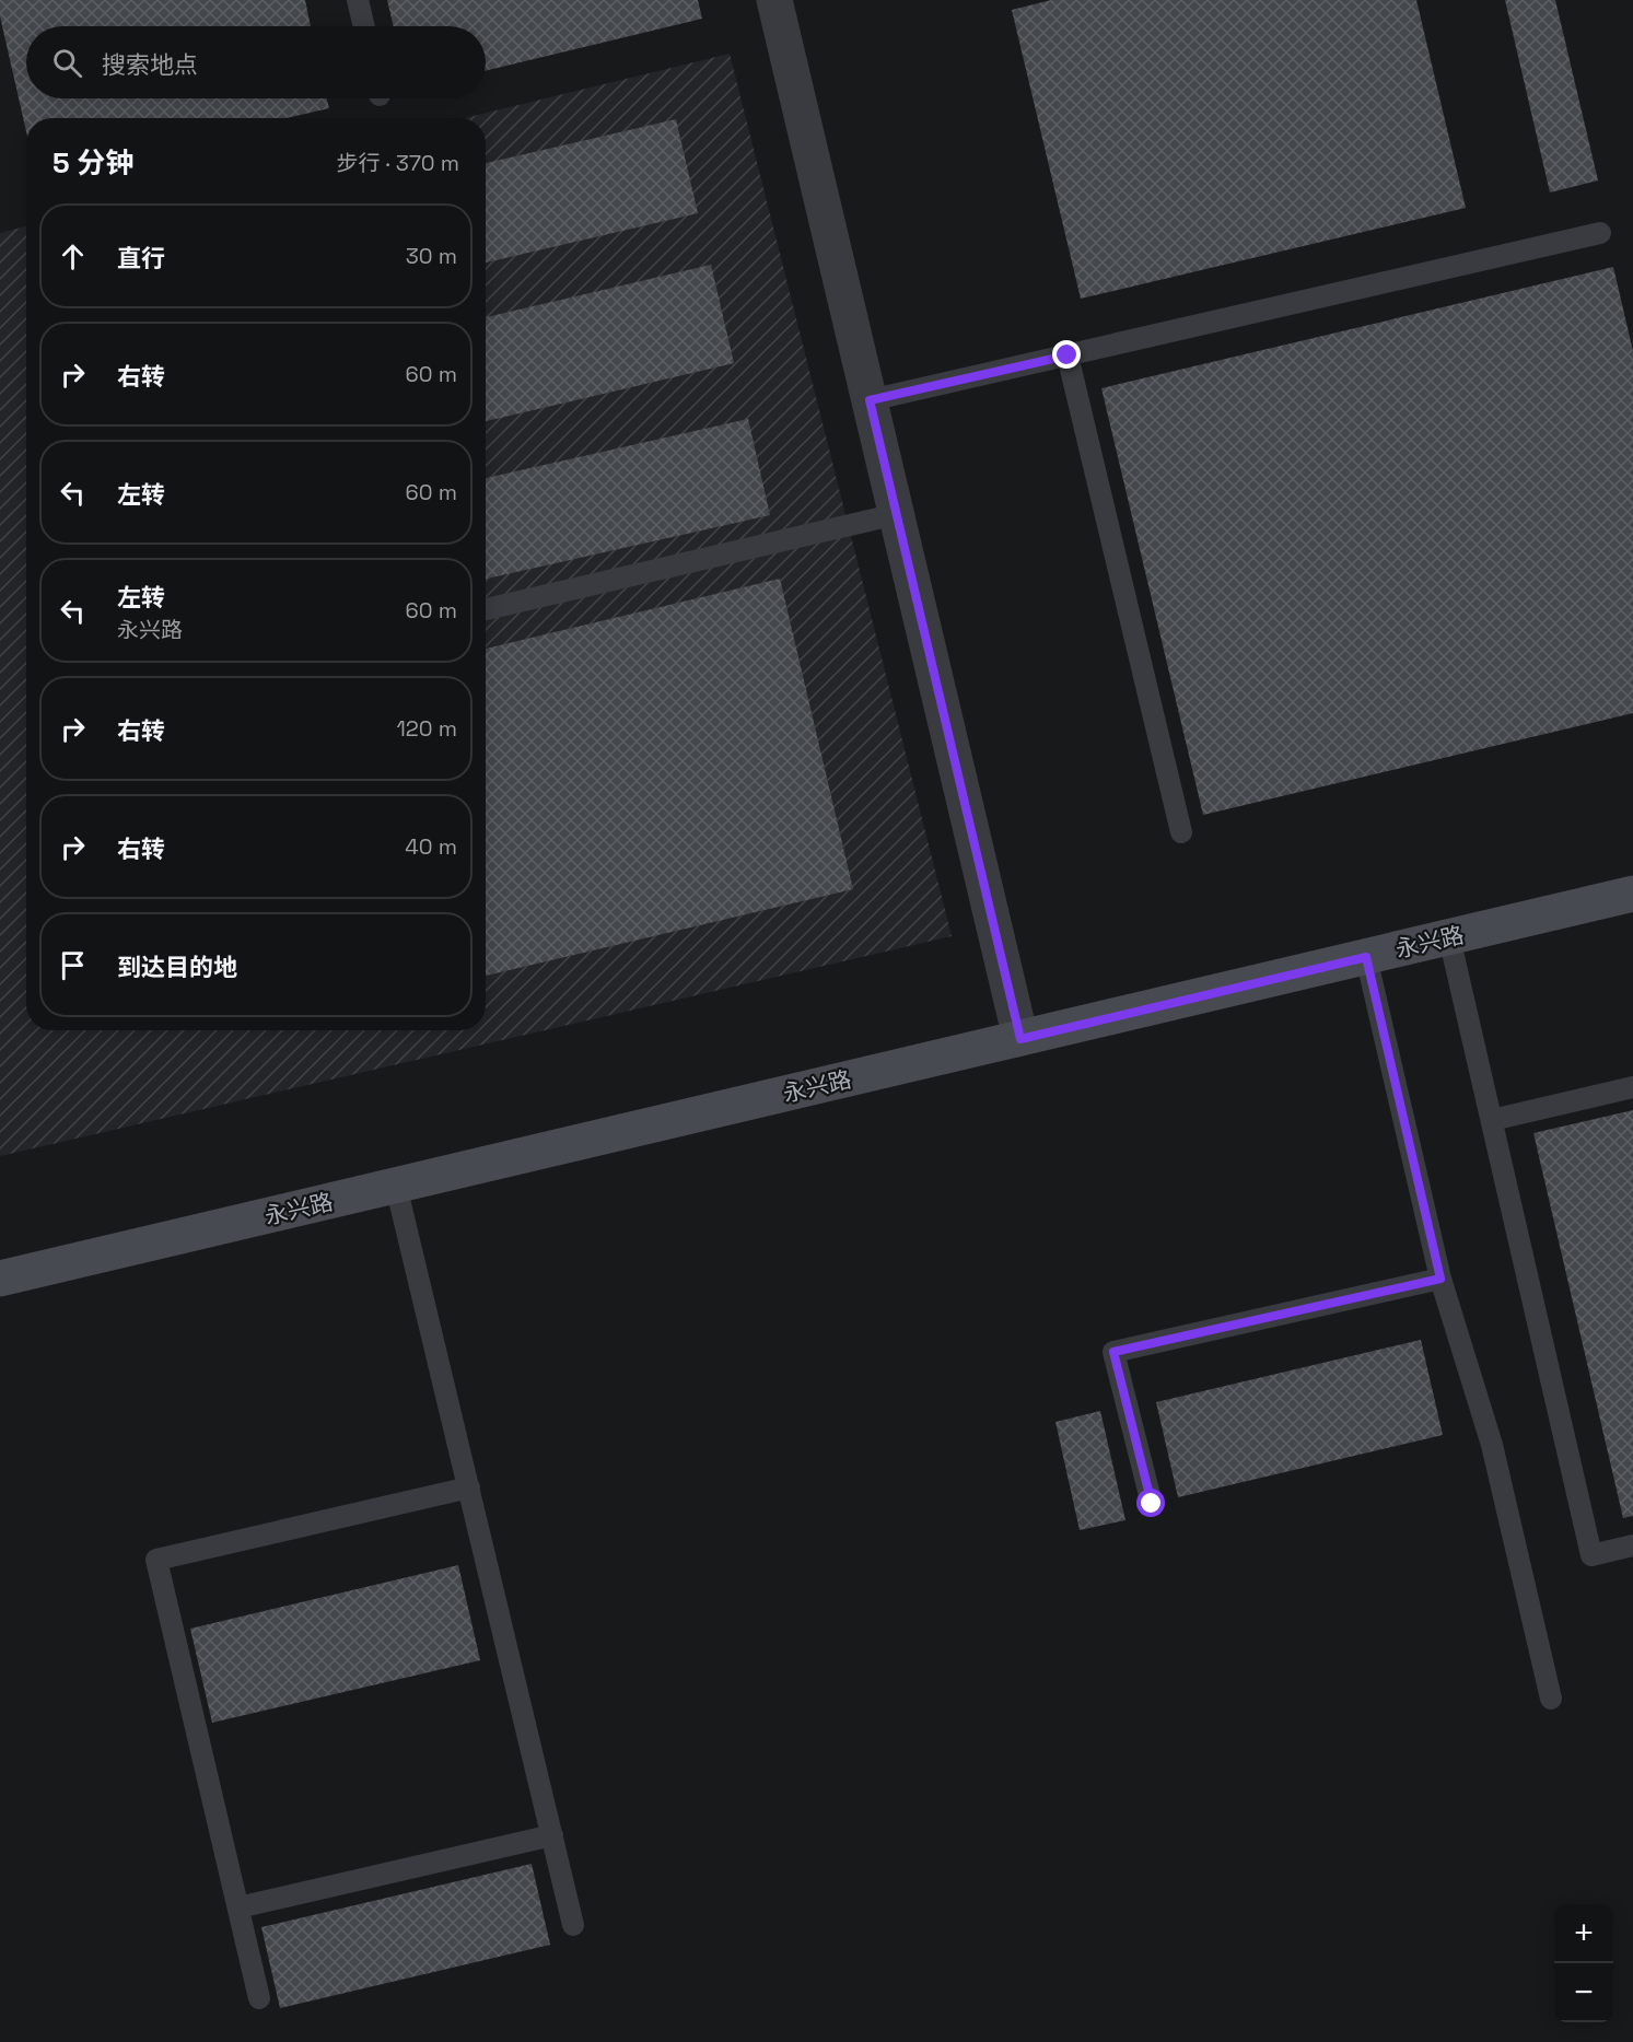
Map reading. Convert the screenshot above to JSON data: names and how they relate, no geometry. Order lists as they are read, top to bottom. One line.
{"streets":{"street":["永兴路"]},"page":{"search":"搜索地点","heading":["5 分钟","步行 · 370 m"],"list":[["直行","30 m"],["右转","60 m"],["左转","60 m"],["左转","永兴路","60 m"],["右转","120 m"],["右转","40 m"],"到达目的地"],"map_buttons":["+","−"]}}
